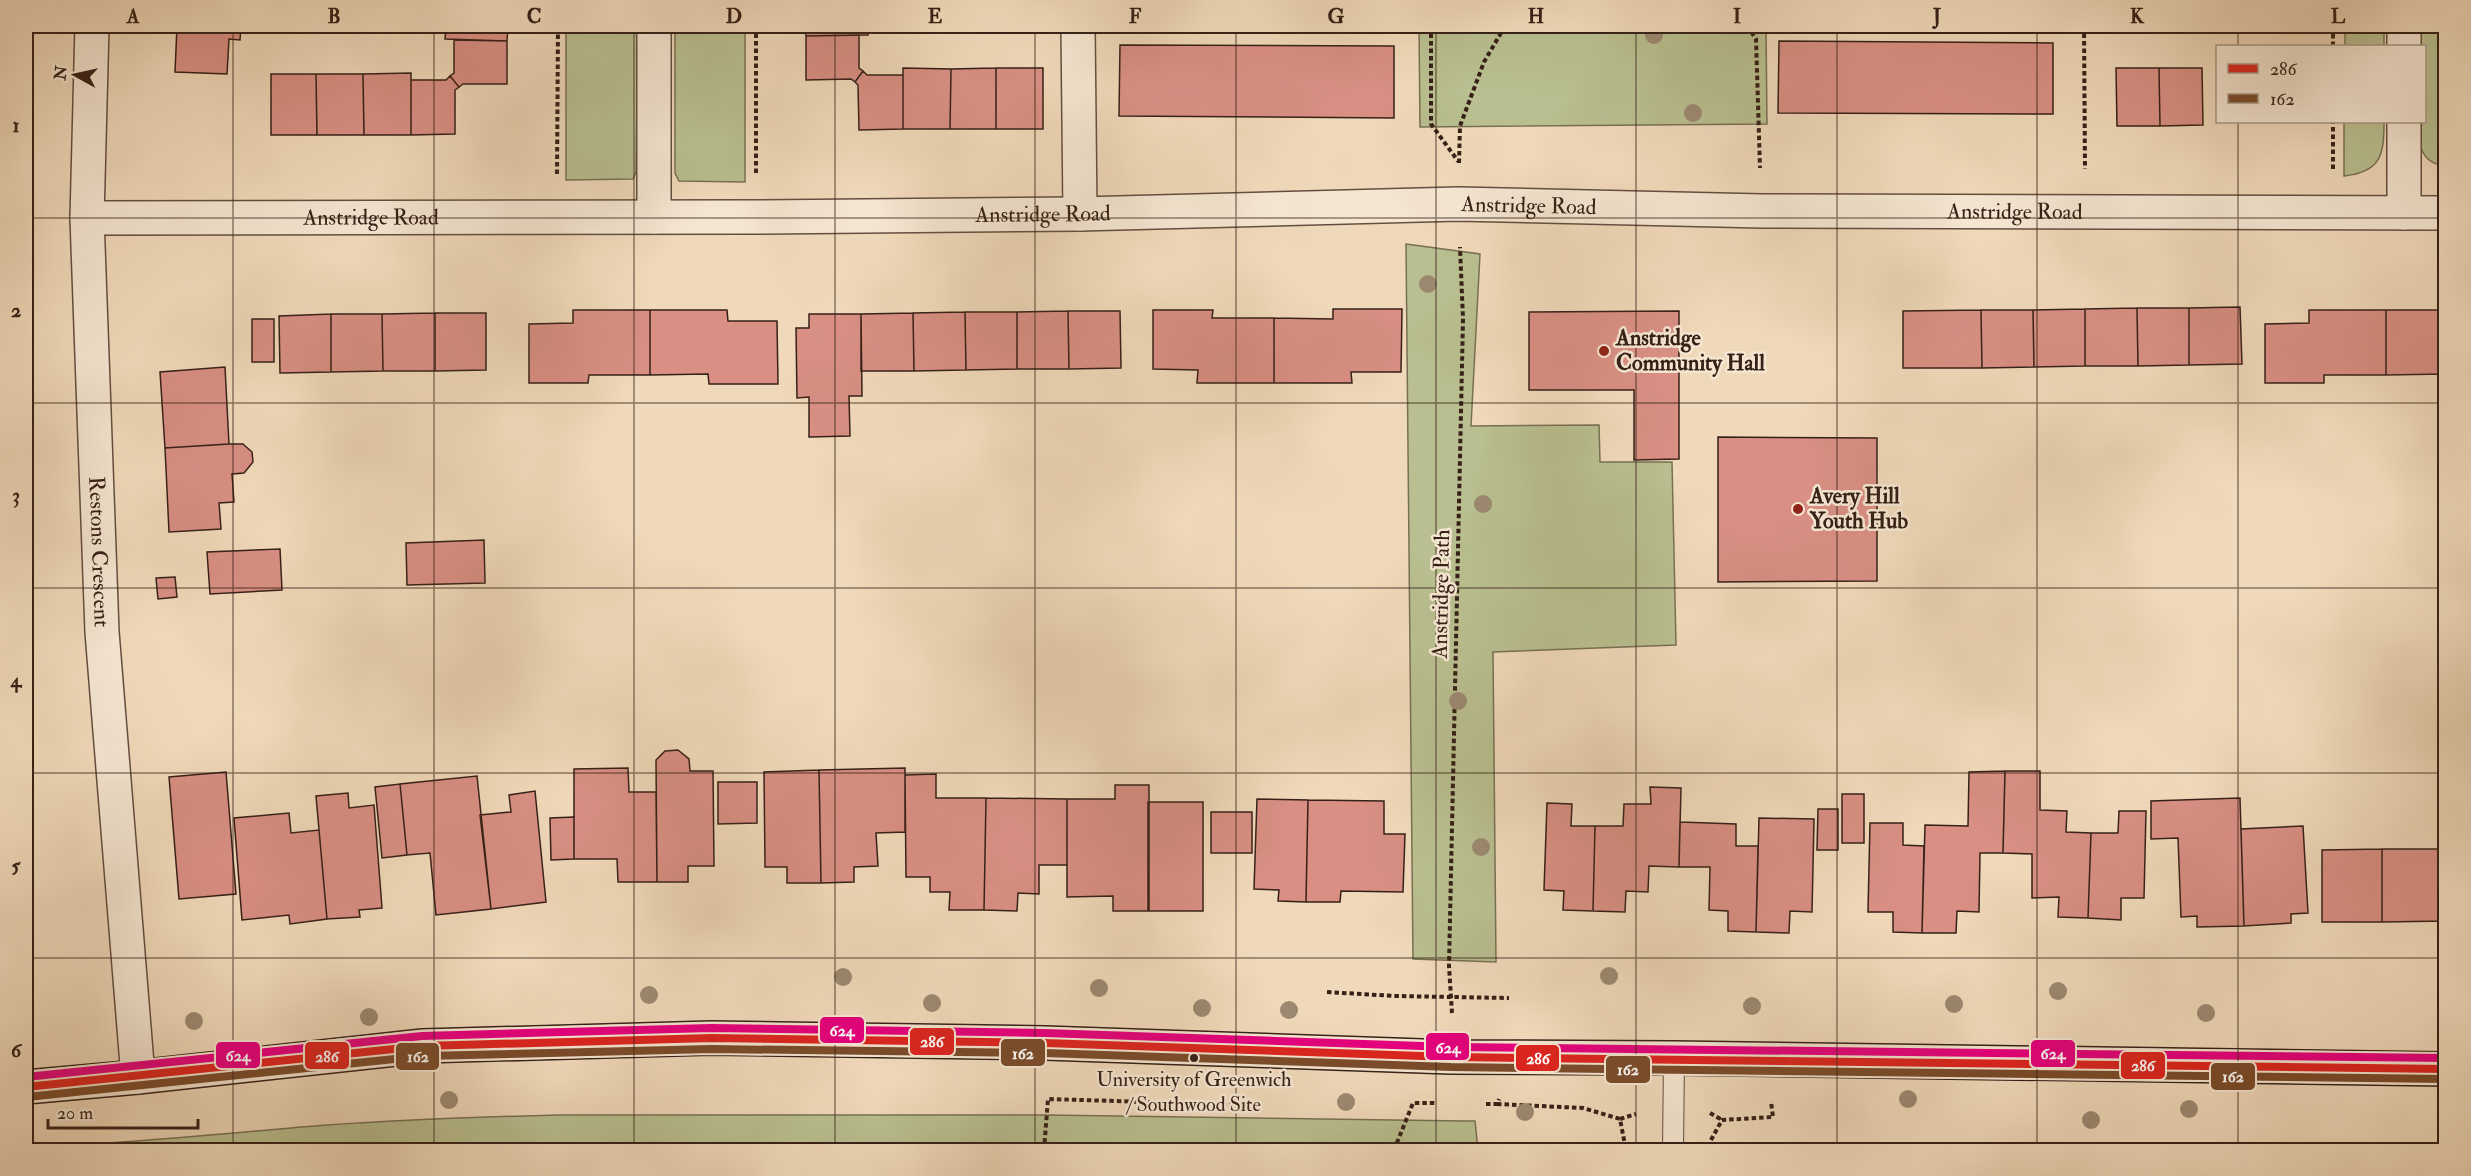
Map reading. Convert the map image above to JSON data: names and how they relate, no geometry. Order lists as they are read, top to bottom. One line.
{"streets":{"street":["Anstridge Road","Restons Crescent"],"path":["Anstridge Path"]},"crossings":[["Anstridge Road","Restons Crescent"]],"places":["Anstridge Community Hall","Avery Hill Youth Hub","University of Greenwich / Southwood Site"],"lines":["transit line 624","transit line 286","transit line 162"],"legend":["286","162"],"scale_bar":"20 m","north":"left","grid":{"columns":["A","B","C","D","E","F","G","H","I","J","K","L"],"rows":["1","2","3","4","5","6"]}}
